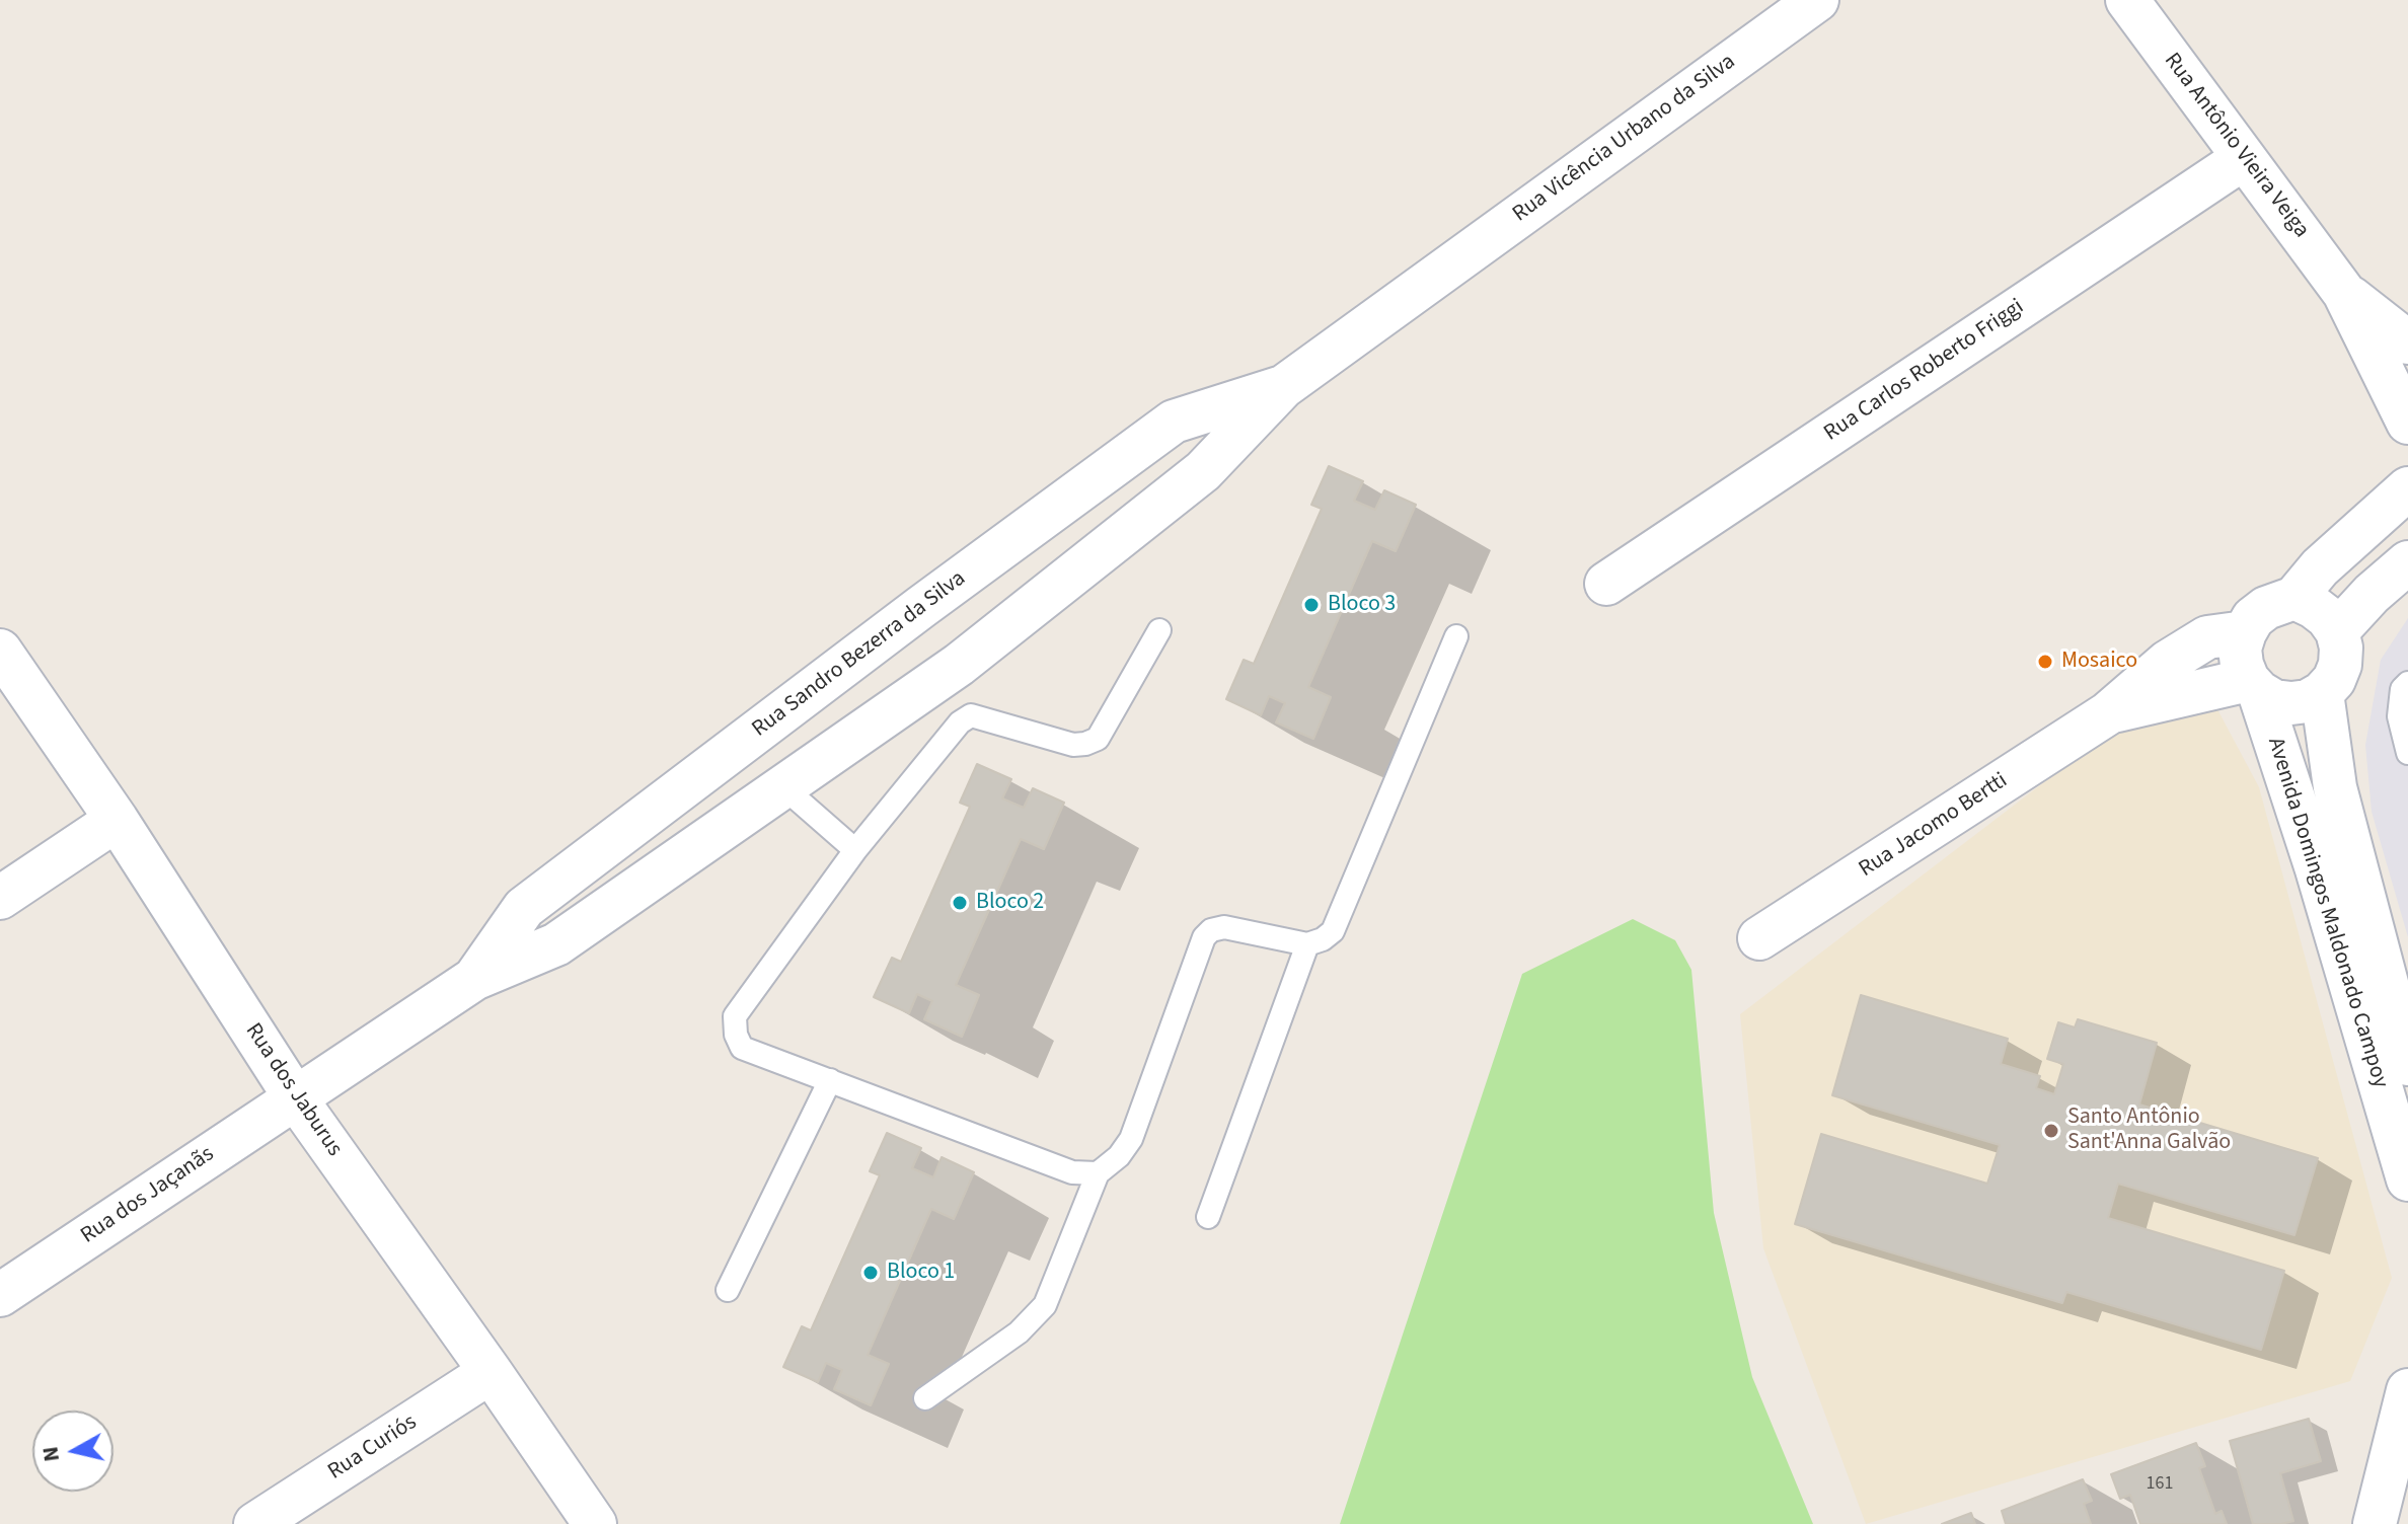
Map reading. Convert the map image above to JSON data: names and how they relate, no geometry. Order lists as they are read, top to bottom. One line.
{"streets":{"street":["Rua Vicência Urbano da Silva","Rua Antônio Vieira Veiga","Rua Carlos Roberto Friggi","Rua Sandro Bezerra da Silva","Rua Jacomo Bertti","Avenida Domingos Maldonado Campoy","Rua dos Jaburus","Rua dos Jaçanãs","Rua Curiós"]},"crossings":[["Rua Vicência Urbano da Silva","Rua Sandro Bezerra da Silva"],["Rua Antônio Vieira Veiga","Rua Carlos Roberto Friggi"],["Rua Sandro Bezerra da Silva","Rua dos Jaburus"],["Rua Sandro Bezerra da Silva","Rua dos Jaçanãs"],["Rua Jacomo Bertti","Avenida Domingos Maldonado Campoy"],["Rua dos Jaburus","Rua dos Jaçanãs"],["Rua dos Jaburus","Rua Curiós"]],"places":["Bloco 3","Mosaico","Bloco 2","Santo Antônio Sant'Anna Galvão","Bloco 1"],"house_numbers":["161"],"north":"left"}
